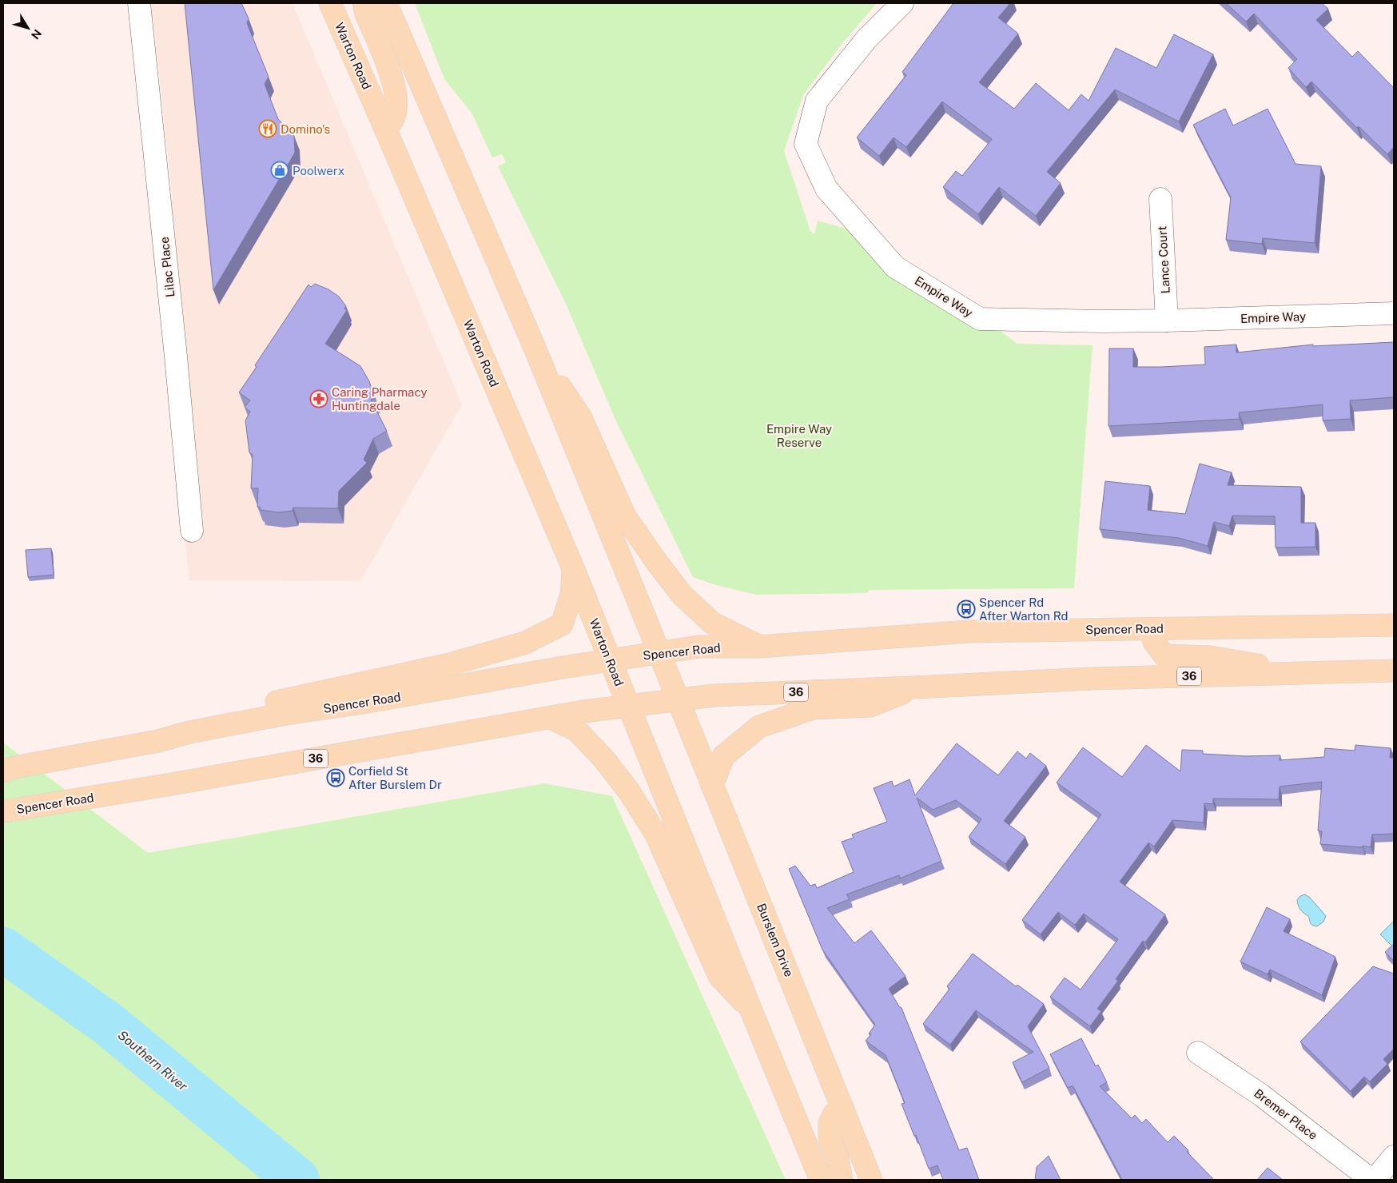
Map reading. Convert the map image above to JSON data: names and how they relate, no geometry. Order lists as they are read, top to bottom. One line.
{"streets":{"main road":["Warton Road","Spencer Road","36","Burslem Drive"],"street":["Lance Court","Lilac Place","Empire Way","Bremer Place"]},"crossings":[["Warton Road","Spencer Road"],["Lance Court","Empire Way"],["Spencer Road","Burslem Drive"]],"water":["Southern River"],"parks":["Empire Way Reserve"],"places":{"restaurant":["Domino's"],"shop":["Poolwerx"],"pharmacy":["Caring Pharmacy Huntingdale"],"bus stop":["Spencer Rd After Warton Rd","Corfield St After Burslem Dr"]},"north":"bottom right"}
